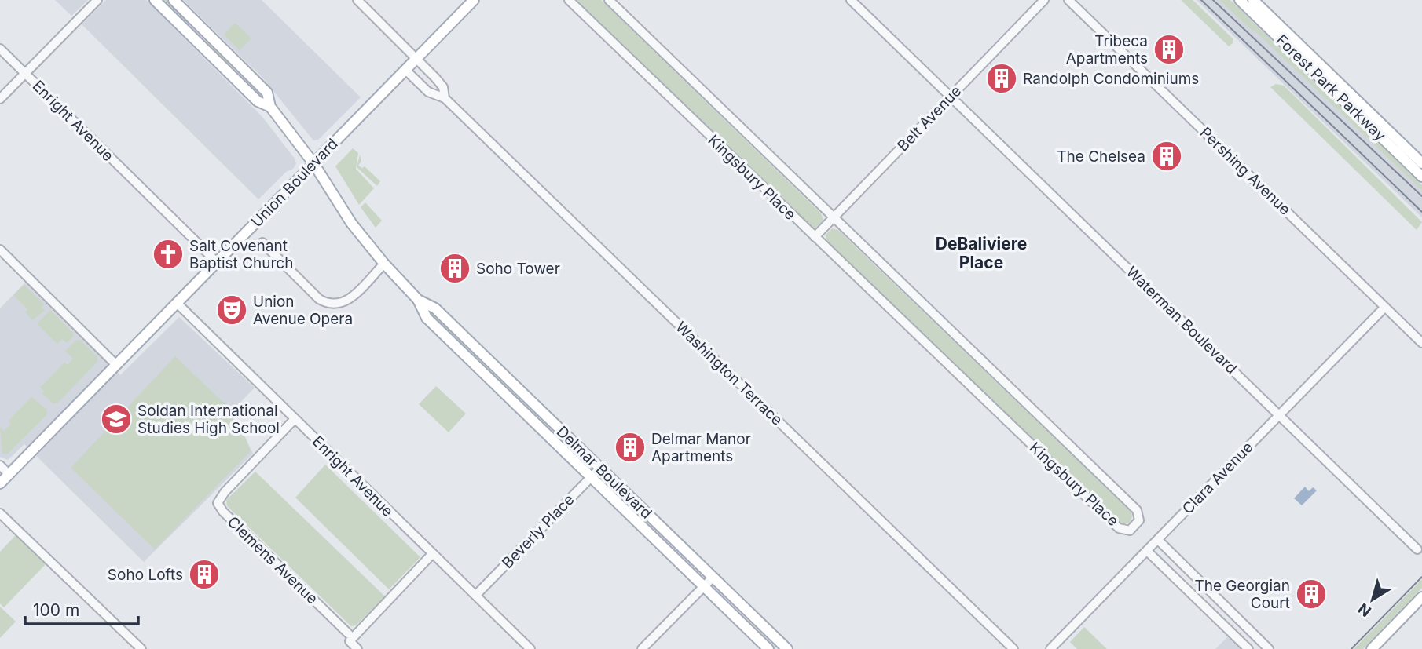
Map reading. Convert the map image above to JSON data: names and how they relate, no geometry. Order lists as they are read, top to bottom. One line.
{"streets":{"main road":["Forest Park Parkway","Union Boulevard","Delmar Boulevard"],"street":["Belt Avenue","Enright Avenue","Pershing Avenue","Kingsbury Place","Waterman Boulevard","Washington Terrace","Clara Avenue","Beverly Place","Clemens Avenue"]},"crossings":[["Belt Avenue","Kingsbury Place"],["Belt Avenue","Waterman Boulevard"],["Enright Avenue","Union Boulevard"],["Enright Avenue","Beverly Place"],["Enright Avenue","Clemens Avenue"],["Pershing Avenue","Clara Avenue"],["Union Boulevard","Delmar Boulevard"],["Waterman Boulevard","Clara Avenue"],["Delmar Boulevard","Beverly Place"]],"districts":["DeBaliviere Place"],"places":{"building":["Tribeca Apartments","Randolph Condominiums","The Chelsea","Soho Tower","Delmar Manor Apartments","Soho Lofts","The Georgian Court"],"church":["Salt Covenant Baptist Church"],"theatre":["Union Avenue Opera"],"school or university":["Soldan International Studies High School"]},"scale_bar":"100 m","north":"bottom left"}
